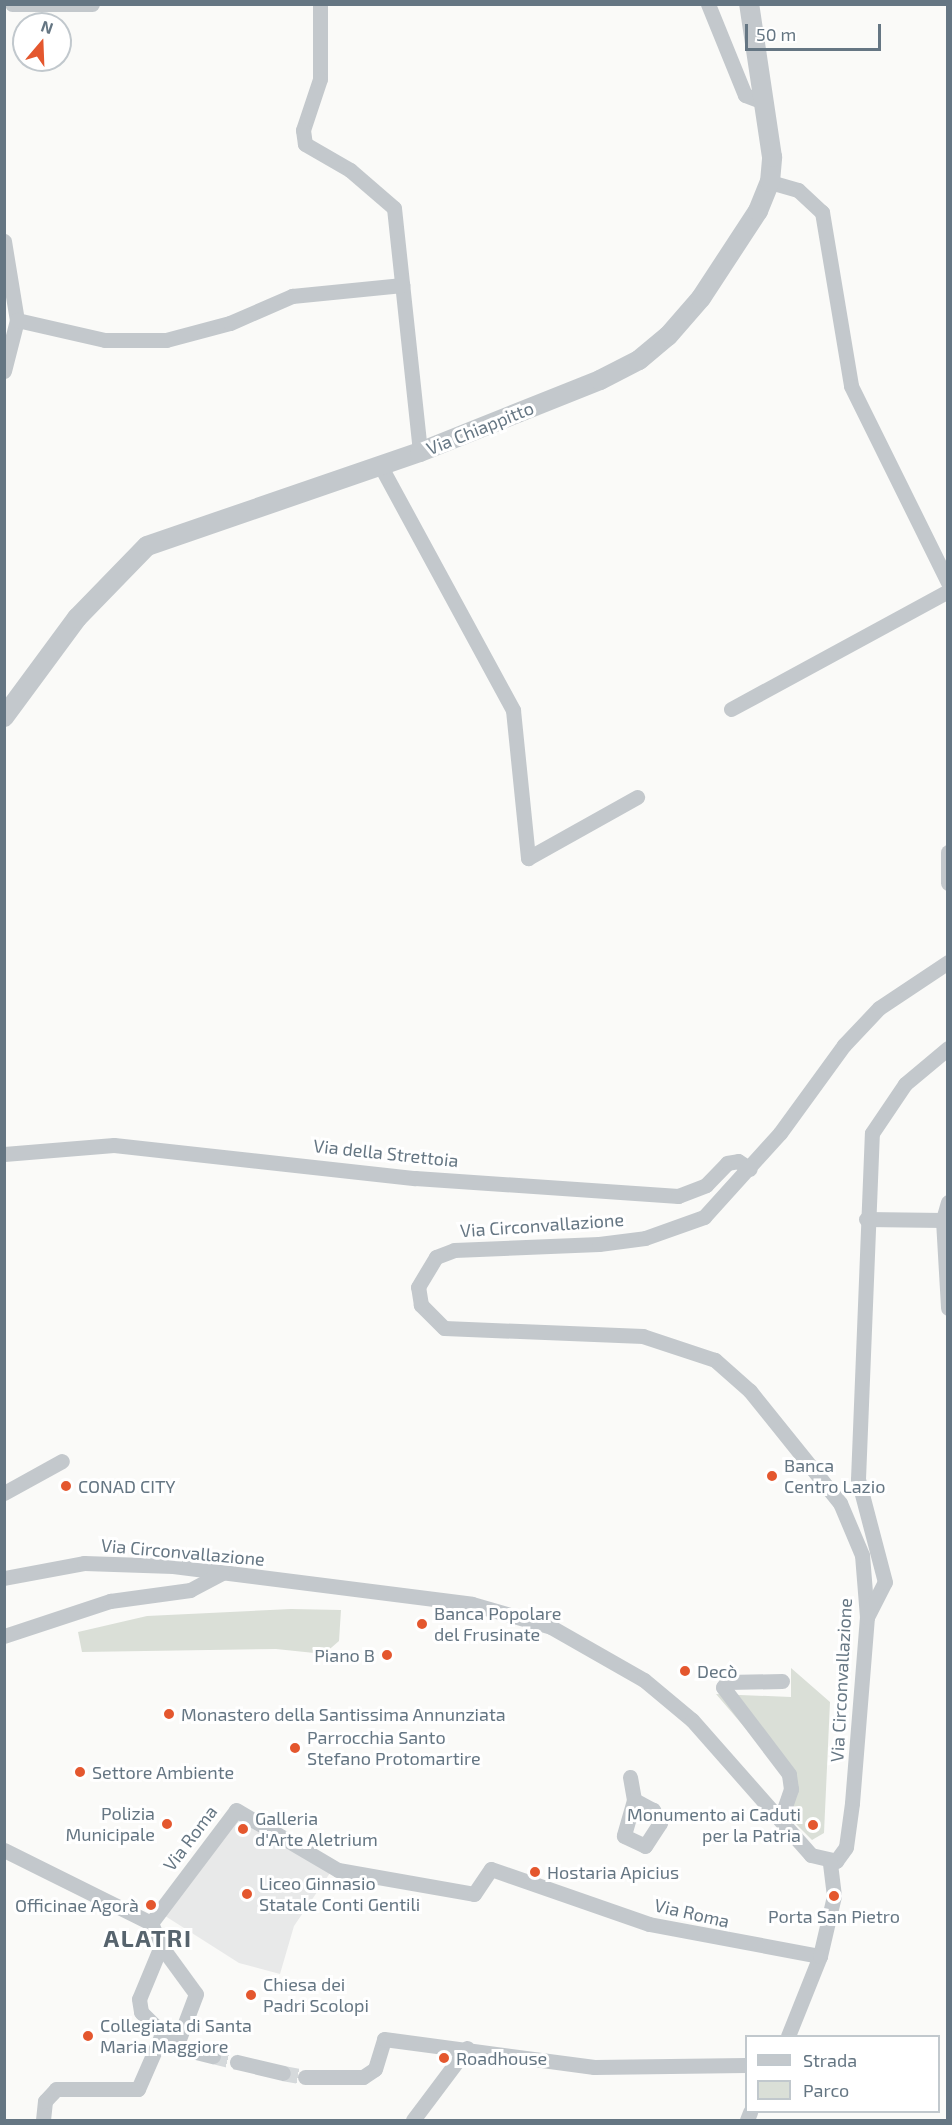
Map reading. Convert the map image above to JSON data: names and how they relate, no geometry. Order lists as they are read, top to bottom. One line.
{"streets":{"street":["Via Chiappitto","Via della Strettoia","Via Circonvallazione","Via Roma"]},"crossings":[["Via della Strettoia","Via Circonvallazione"]],"districts":["ALATRI"],"places":["Banca Centro Lazio","CONAD CITY","Banca Popolare del Frusinate","Piano B","Decò","Monastero della Santissima Annunziata","Parrocchia Santo Stefano Protomartire","Settore Ambiente","Polizia Municipale","Monumento ai Caduti per la Patria","Galleria d'Arte Aletrium","Hostaria Apicius","Liceo Ginnasio Statale Conti Gentili","Porta San Pietro","Officinae Agorà","Chiesa dei Padri Scolopi","Collegiata di Santa Maria Maggiore","Roadhouse"],"legend":["Strada","Parco"],"scale_bar":"50 m","north":"top"}
